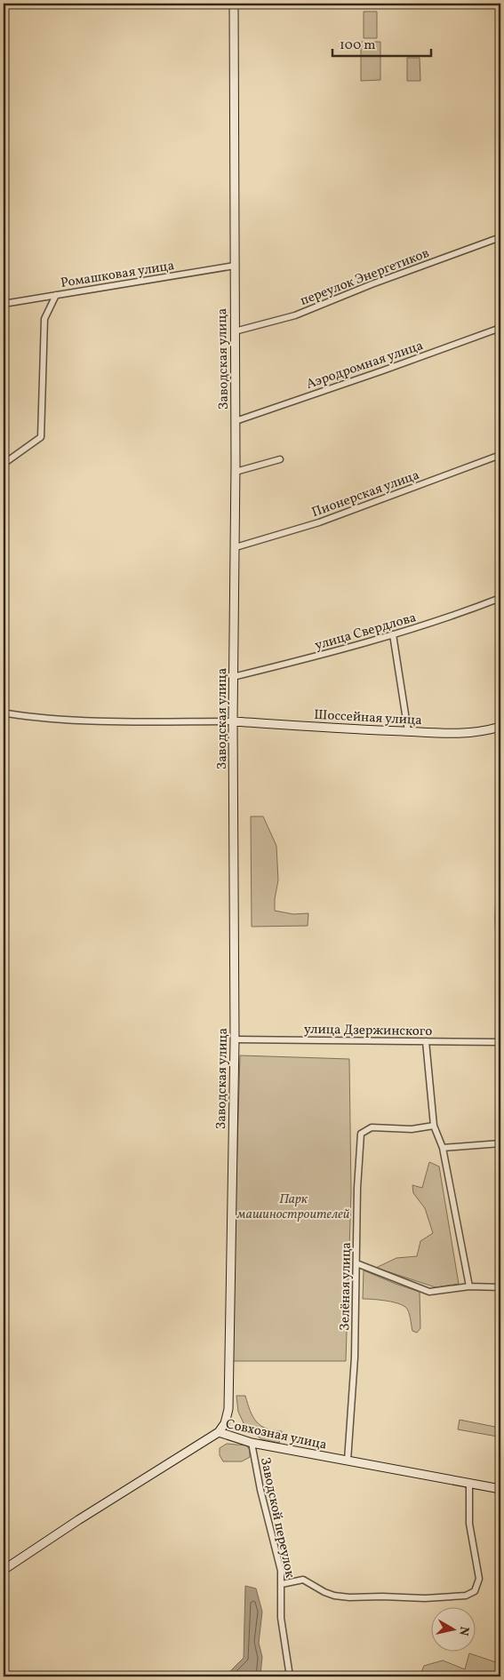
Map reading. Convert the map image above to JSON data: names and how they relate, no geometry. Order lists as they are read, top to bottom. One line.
{"streets":{"street":["Ромашковая улица","переулок Энергетиков","Заводская улица","Аэродромная улица","Пионерская улица","улица Свердлова","Шоссейная улица","улица Дзержинского","Зелёная улица","Совхозная улица","Заводской переулок"]},"crossings":[["Ромашковая улица","Заводская улица"],["переулок Энергетиков","Заводская улица"],["Заводская улица","Аэродромная улица"],["Заводская улица","Пионерская улица"],["Заводская улица","улица Свердлова"],["Заводская улица","Шоссейная улица"],["Заводская улица","улица Дзержинского"],["Заводская улица","Совхозная улица"],["Зелёная улица","Совхозная улица"],["Совхозная улица","Заводской переулок"]],"parks":["Парк машиностроителей"],"scale_bar":"100 m","north":"right"}
